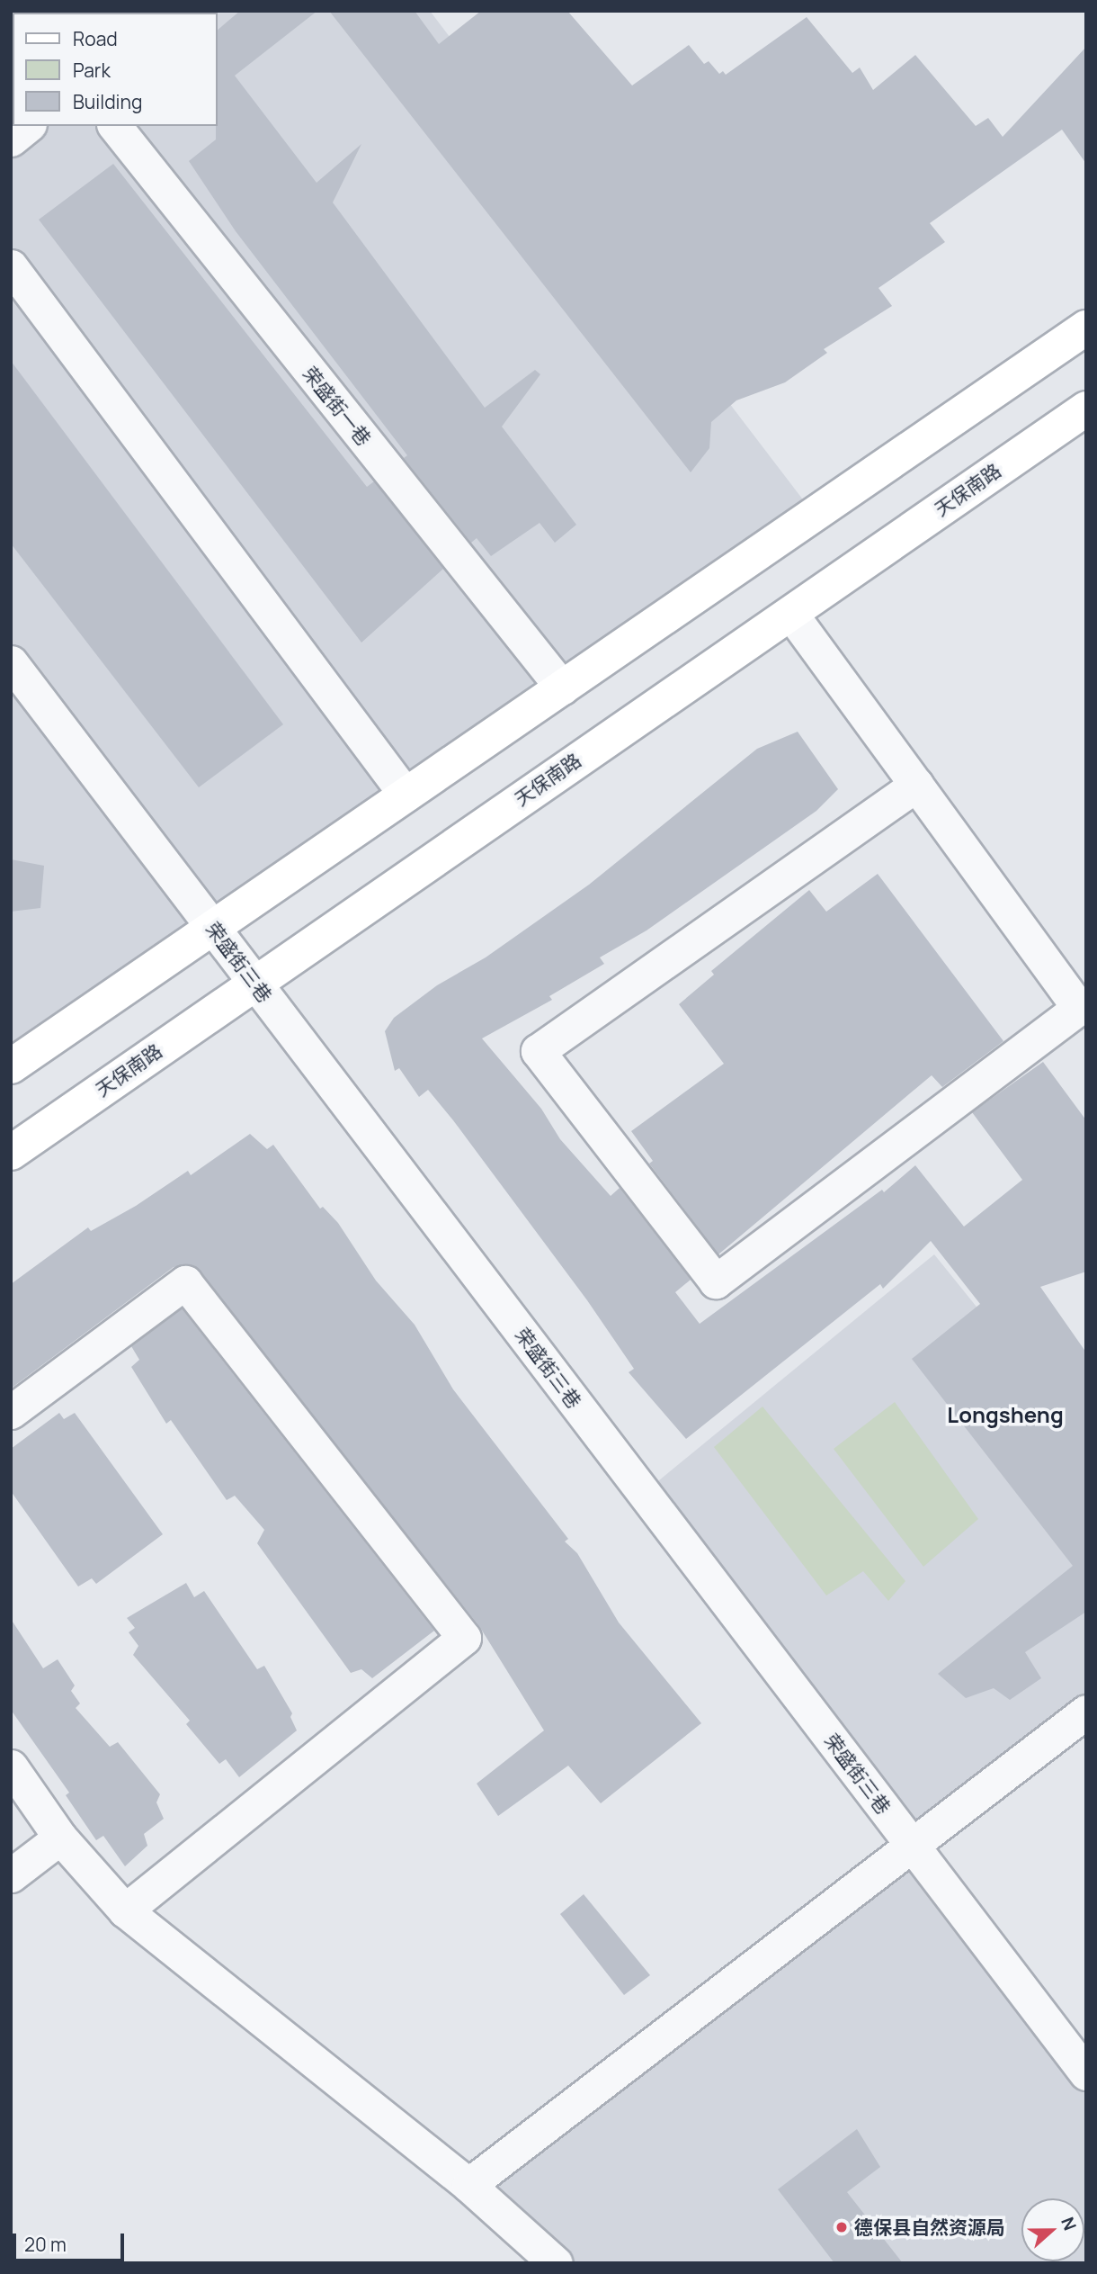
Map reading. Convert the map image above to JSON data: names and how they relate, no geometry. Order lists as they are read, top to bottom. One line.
{"streets":{"street":["荣盛街一巷","天保南路","荣盛街三巷"]},"crossings":[["天保南路","荣盛街三巷"]],"districts":["Longsheng"],"places":["德保县自然资源局"],"legend":["Road","Park","Building"],"scale_bar":"20 m","north":"right"}
